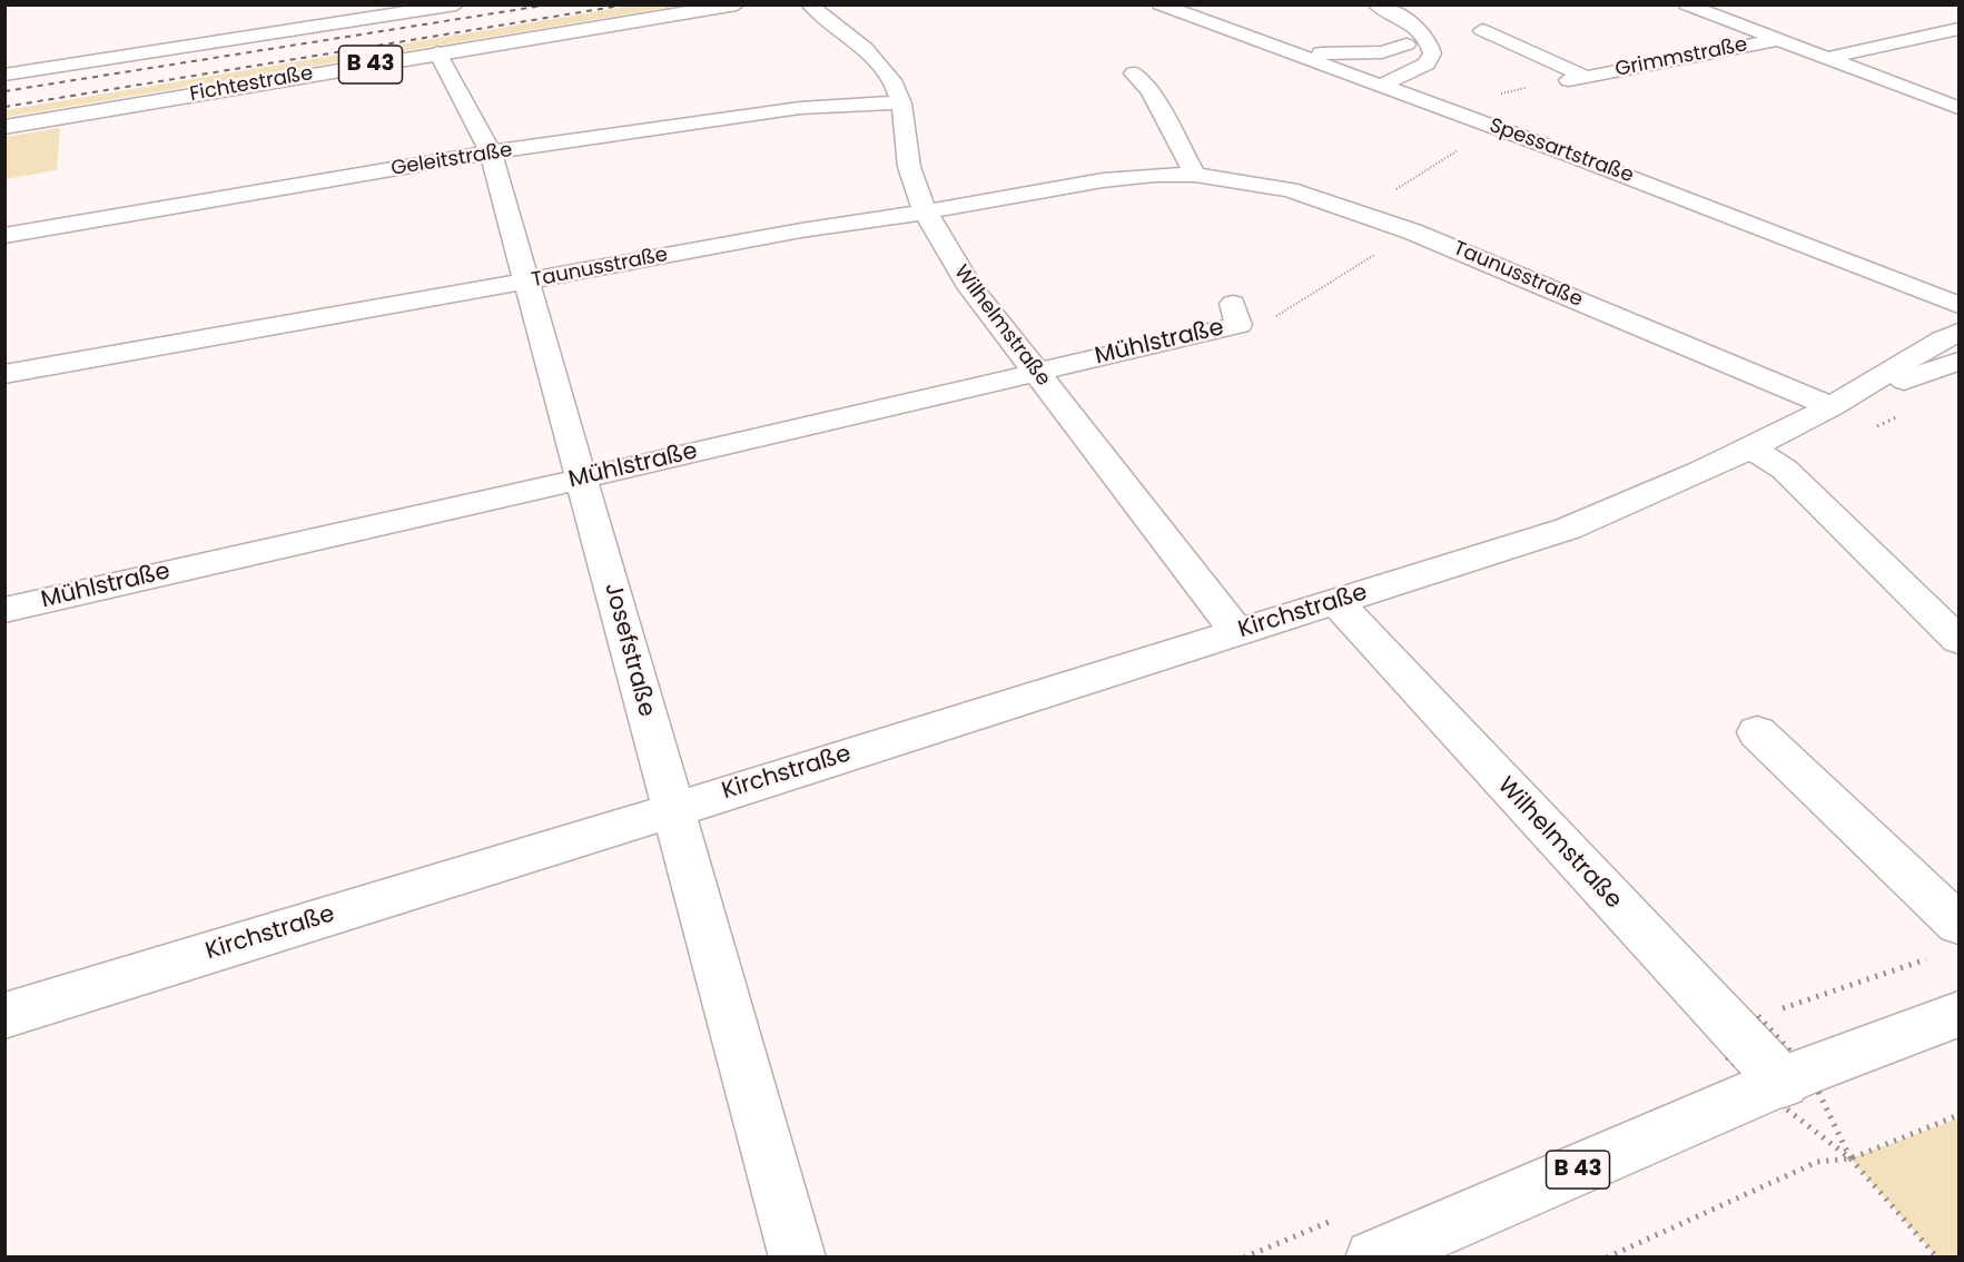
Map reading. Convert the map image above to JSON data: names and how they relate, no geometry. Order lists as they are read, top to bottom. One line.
{"streets":{"street":["Grimmstraße","B 43","Fichtestraße","Spessartstraße","Geleitstraße","Taunusstraße","Wilhelmstraße","Mühlstraße","Kirchstraße","Josefstraße"]},"crossings":[["B 43","Wilhelmstraße"],["Fichtestraße","Josefstraße"],["Geleitstraße","Wilhelmstraße"],["Geleitstraße","Josefstraße"],["Taunusstraße","Wilhelmstraße"],["Taunusstraße","Kirchstraße"],["Taunusstraße","Josefstraße"],["Wilhelmstraße","Mühlstraße"],["Wilhelmstraße","Kirchstraße"],["Mühlstraße","Josefstraße"],["Kirchstraße","Josefstraße"]]}
